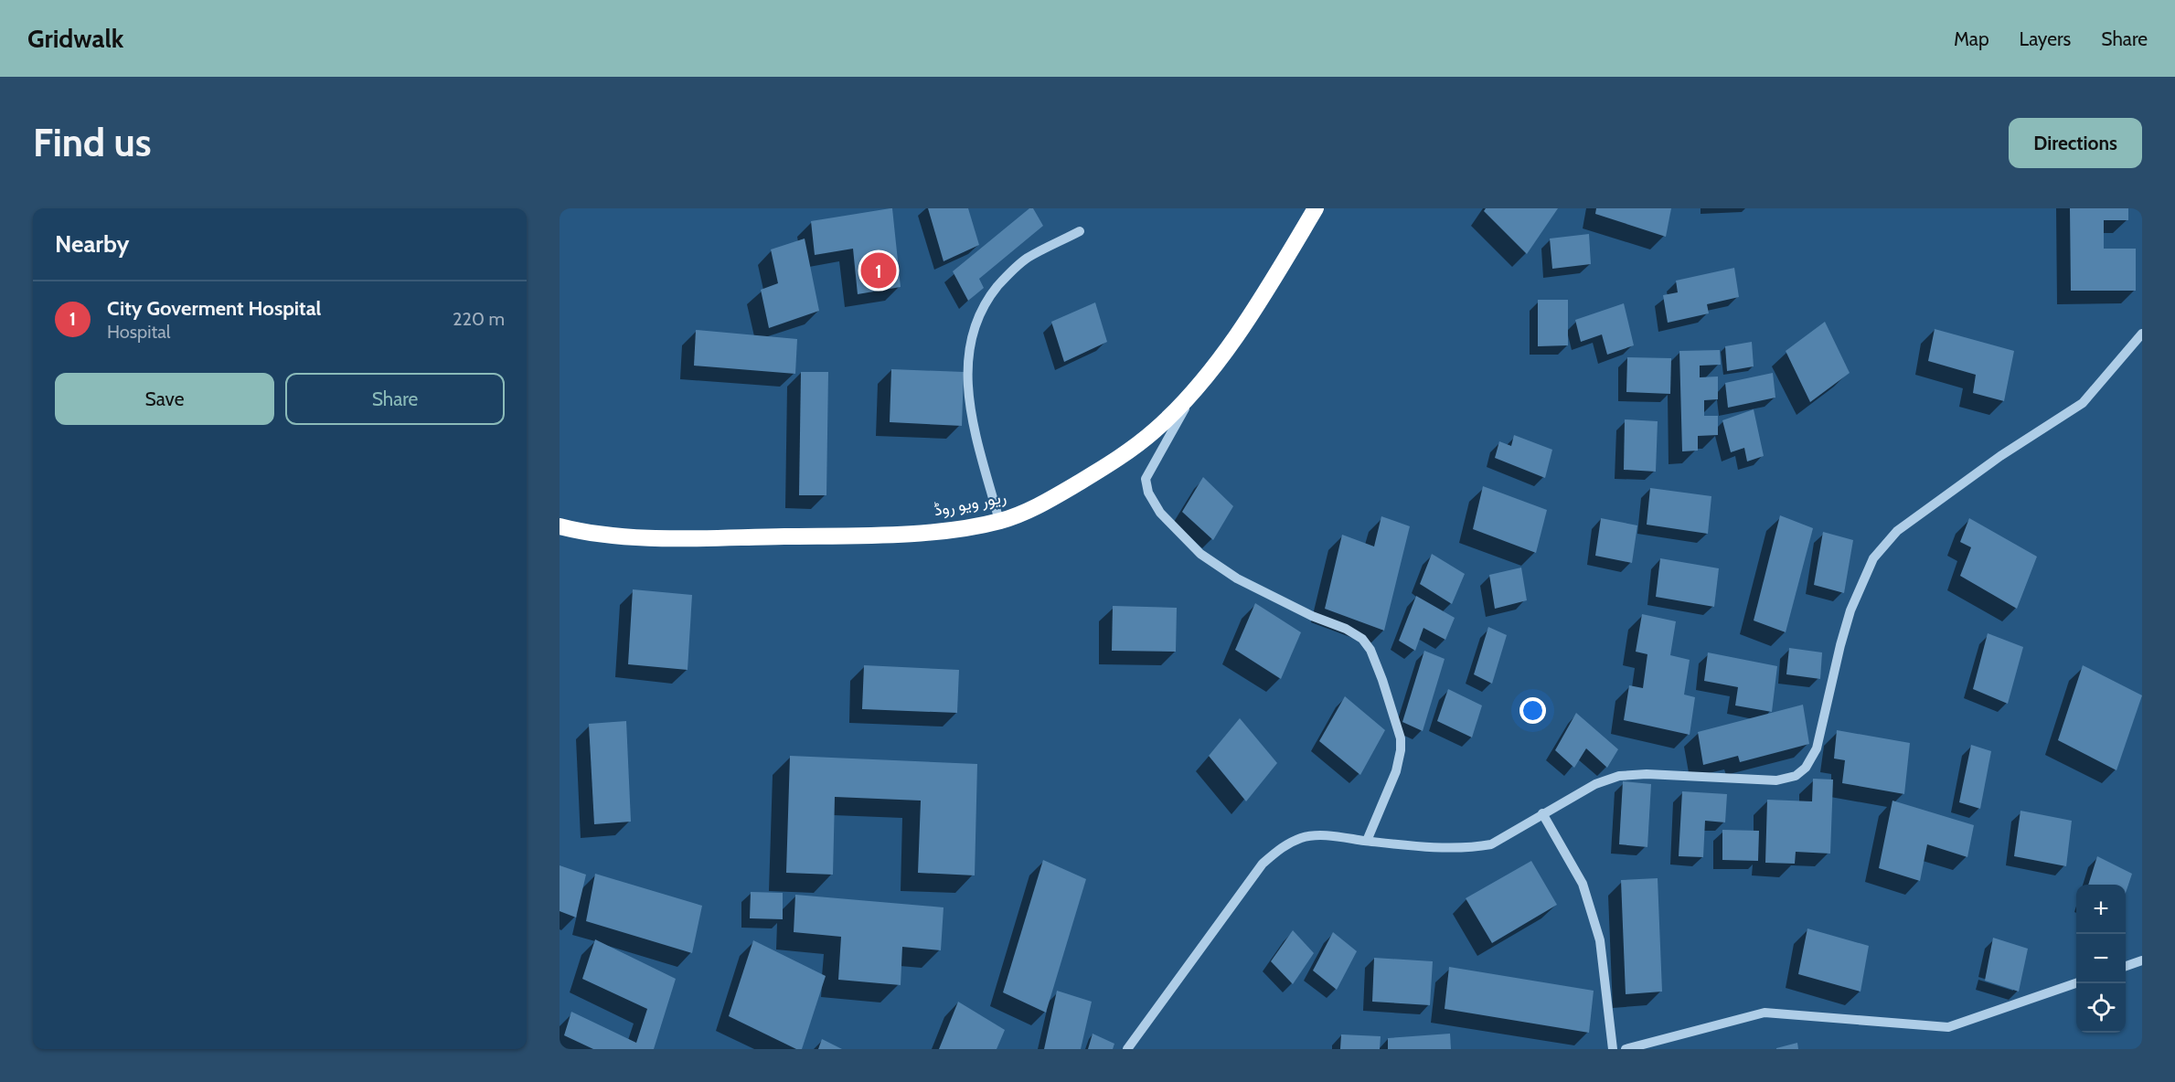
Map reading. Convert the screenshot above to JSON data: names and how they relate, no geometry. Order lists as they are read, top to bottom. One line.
{"streets":{"highway":["ریور ویو روڈ"]},"page":{"header":"Gridwalk","nav":["Map","Layers","Share"],"buttons":["Directions",["Save","Share"]],"title":"Find us","heading":"Nearby","pins":"1","list":[{"mark":"1","name":"City Goverment Hospital","note":"Hospital","value":"220 m"}],"map_buttons":["+","−"]}}
